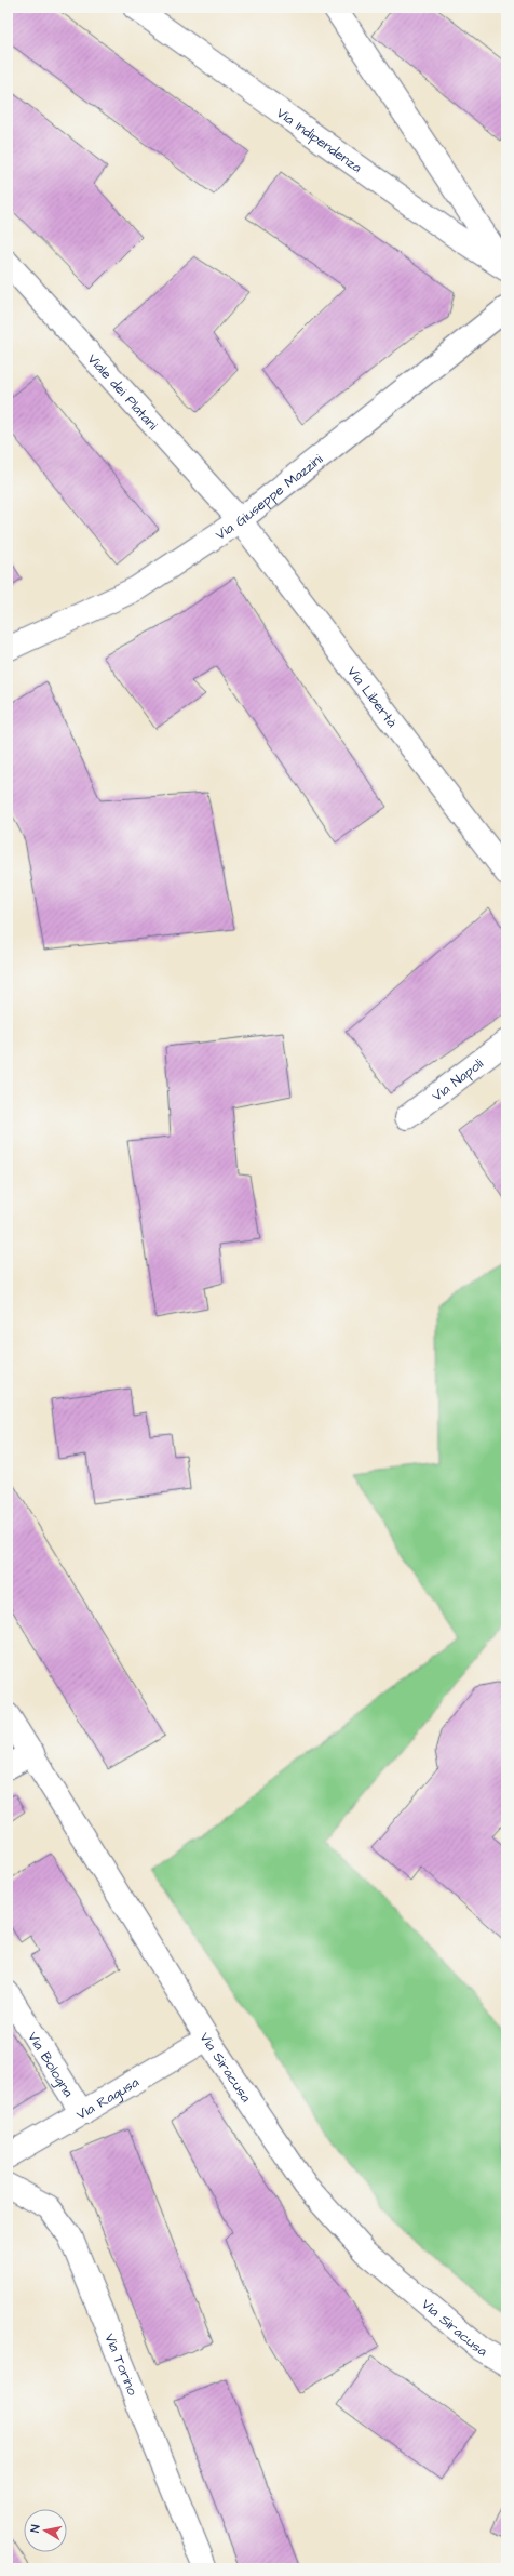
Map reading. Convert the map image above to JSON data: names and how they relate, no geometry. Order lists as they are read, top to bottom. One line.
{"streets":{"street":["Via Indipendenza","Viale dei Platani","Via Giuseppe Mazzini","Via Libertà","Via Napoli","Via Bologna","Via Siracusa","Via Ragusa","Via Torino"]},"crossings":[["Viale dei Platani","Via Giuseppe Mazzini"],["Viale dei Platani","Via Libertà"],["Via Giuseppe Mazzini","Via Libertà"],["Via Bologna","Via Ragusa"],["Via Siracusa","Via Ragusa"]],"north":"left"}
